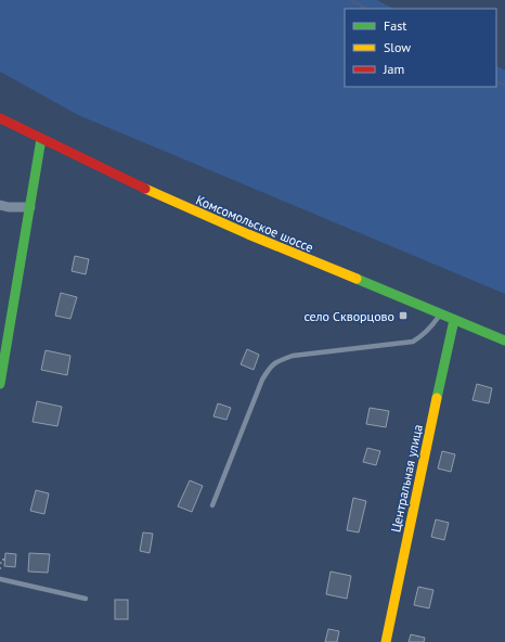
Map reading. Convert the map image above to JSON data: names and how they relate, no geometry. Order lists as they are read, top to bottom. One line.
{"streets":{"main road":["Комсомольское шоссе","Центральная улица"]},"crossings":[["Комсомольское шоссе","Центральная улица"]],"places":{"transit":["село Скворцово"]},"legend":["Fast","Slow","Jam"]}
